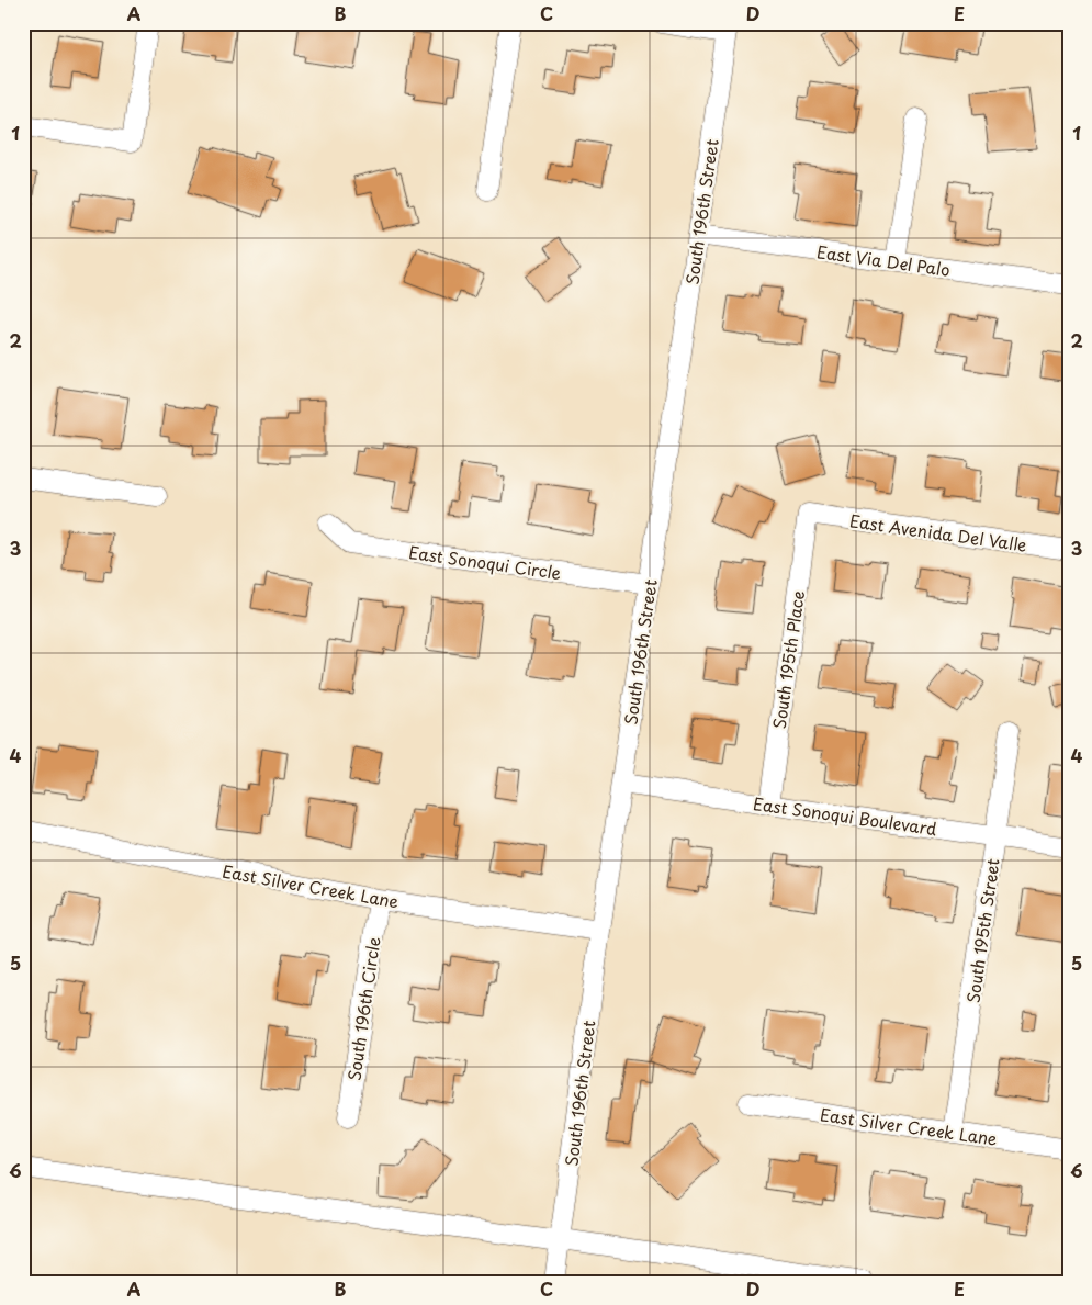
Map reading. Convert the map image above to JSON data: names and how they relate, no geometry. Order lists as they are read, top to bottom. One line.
{"streets":{"street":["South 196th Street","East Via Del Palo","East Avenida Del Valle","East Sonoqui Circle","South 195th Place","East Sonoqui Boulevard","East Silver Creek Lane","South 195th Street","South 196th Circle"]},"crossings":[["South 196th Street","East Via Del Palo"],["South 196th Street","East Sonoqui Circle"],["South 196th Street","East Sonoqui Boulevard"],["South 196th Street","East Silver Creek Lane"],["East Avenida Del Valle","South 195th Place"],["South 195th Place","East Sonoqui Boulevard"],["East Sonoqui Boulevard","South 195th Street"],["East Silver Creek Lane","South 195th Street"],["East Silver Creek Lane","South 196th Circle"]],"grid":{"columns":["A","B","C","D","E"],"rows":["1","2","3","4","5","6"]}}
